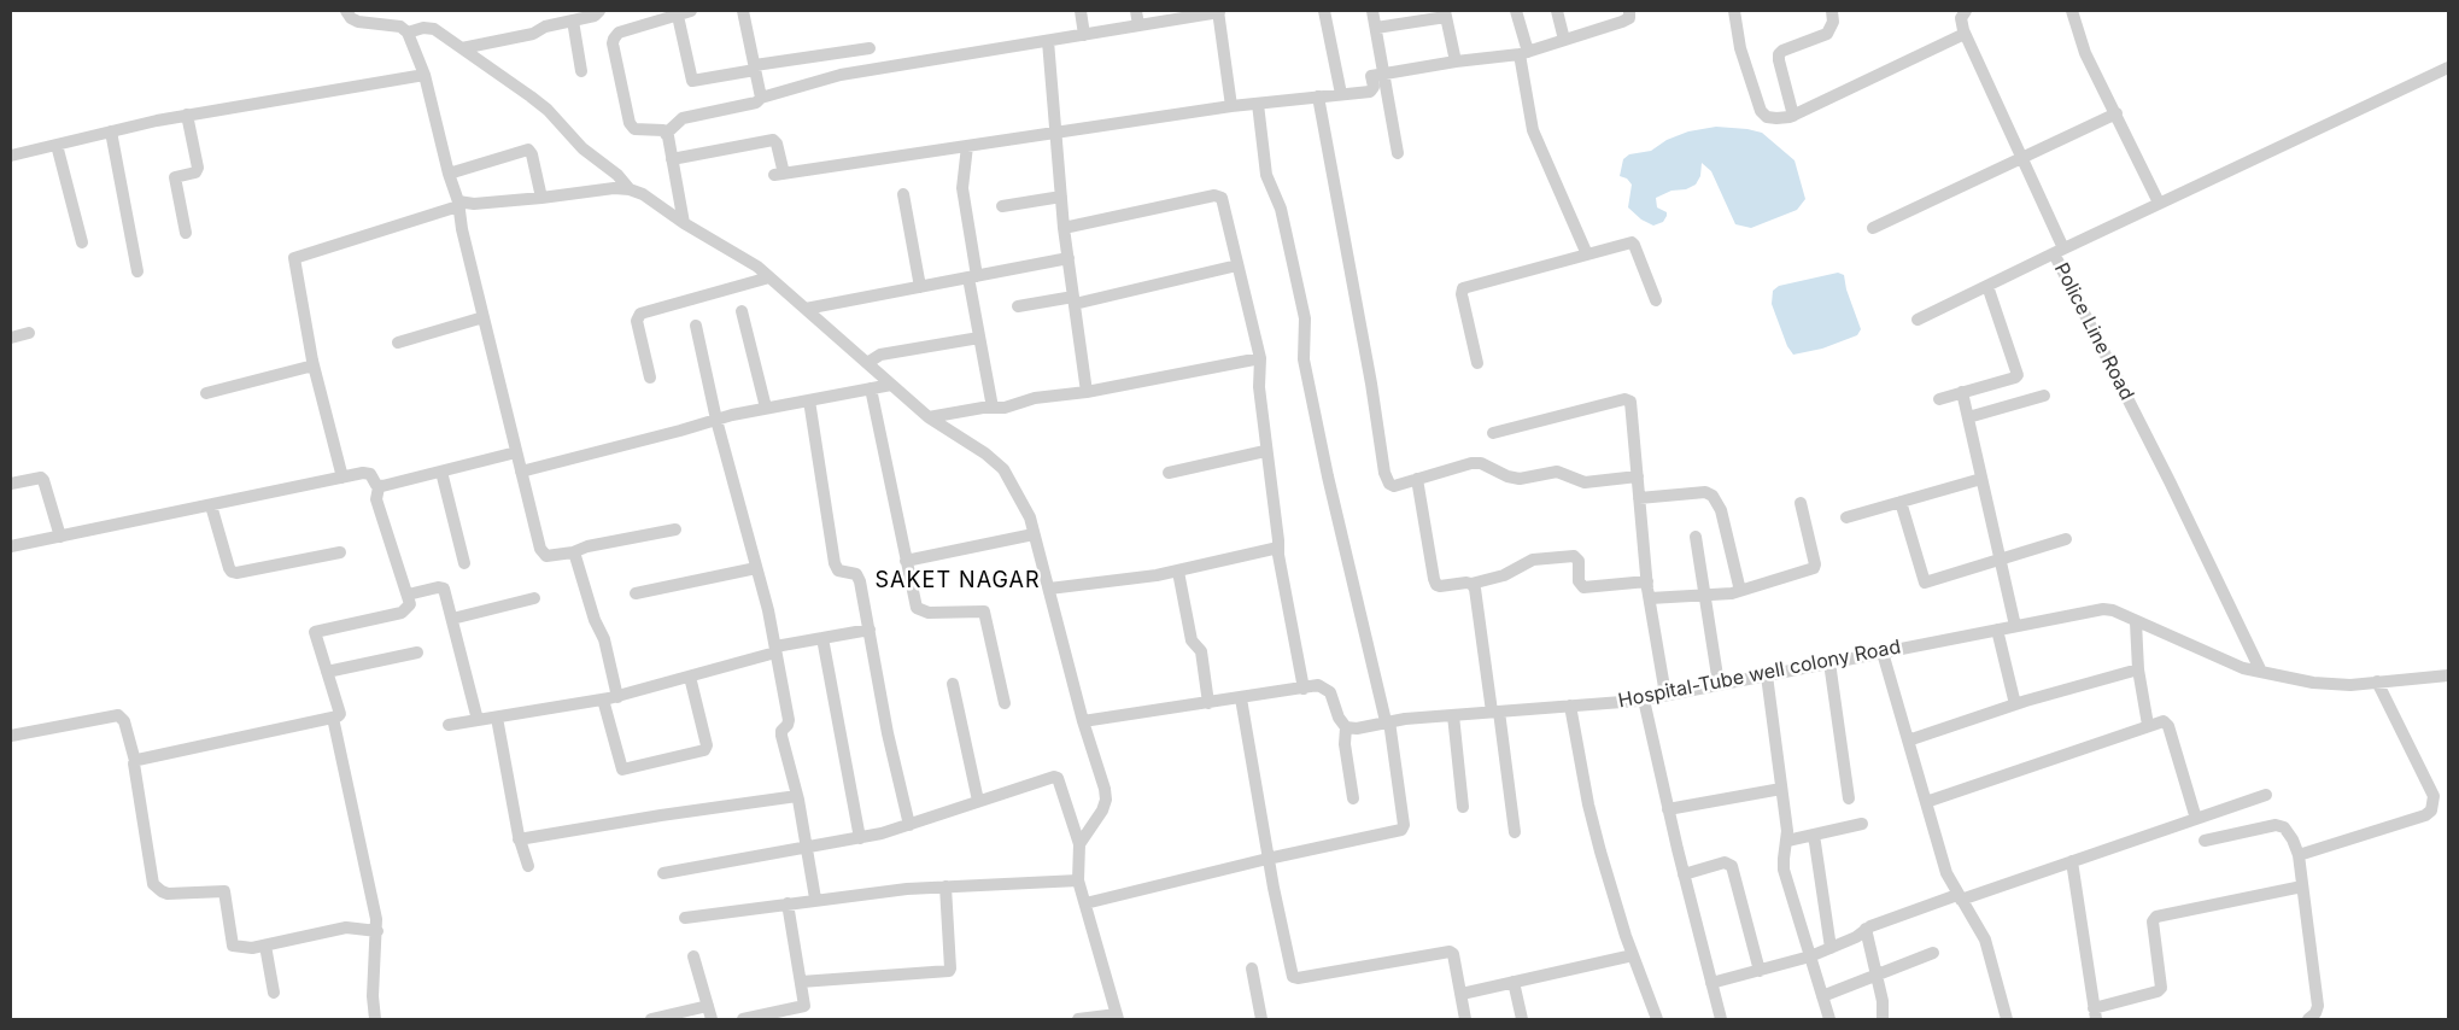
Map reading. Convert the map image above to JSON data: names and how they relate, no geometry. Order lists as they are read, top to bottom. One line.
{"streets":{"street":["Police Line Road","Hospital-Tube well colony Road"]},"crossings":[["Police Line Road","Hospital-Tube well colony Road"]],"districts":["SAKET NAGAR"]}
